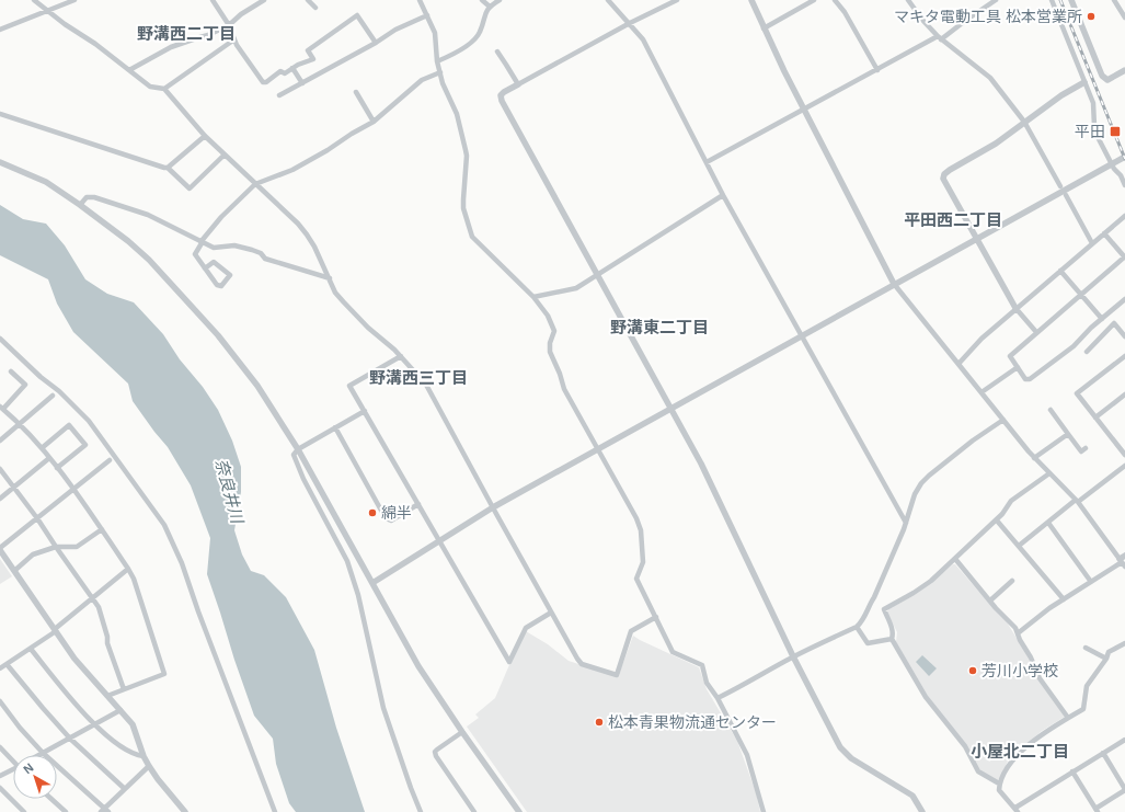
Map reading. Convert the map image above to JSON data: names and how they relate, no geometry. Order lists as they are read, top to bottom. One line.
{"districts":["野溝西二丁目","平田西二丁目","野溝東二丁目","野溝西三丁目","小屋北二丁目"],"water":["奈良井川"],"places":{"other":["マキタ電動工具 松本営業所","綿半","芳川小学校","松本青果物流通センター"],"transit":["平田"]},"north":"top left"}
